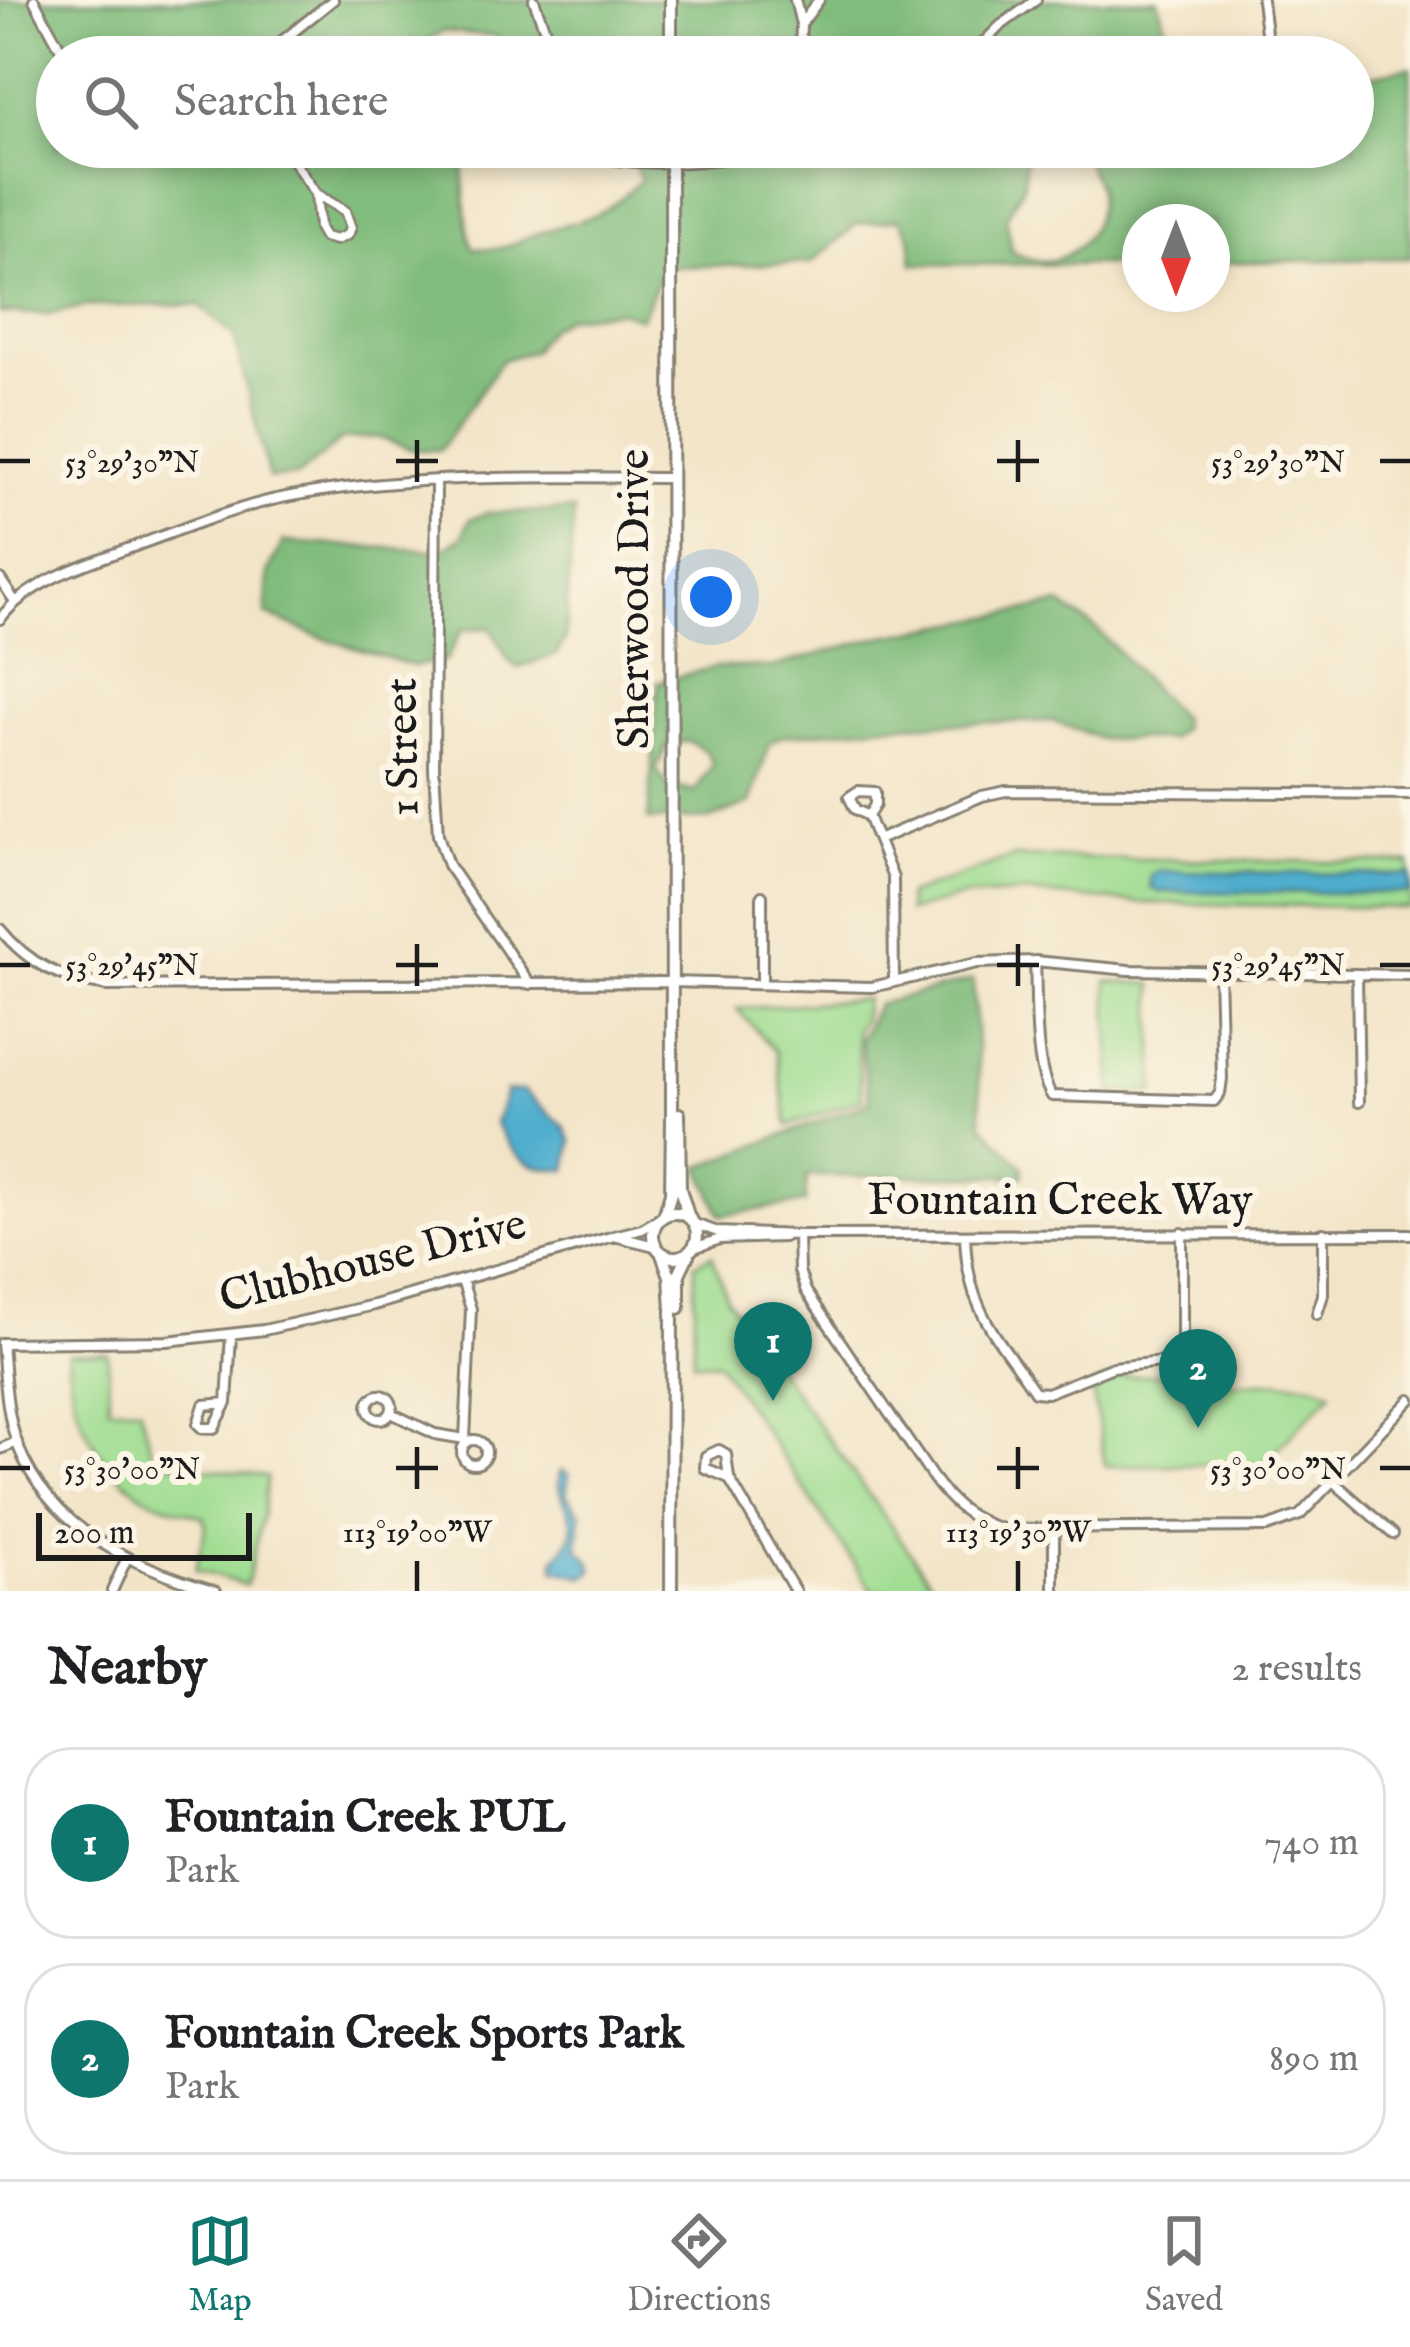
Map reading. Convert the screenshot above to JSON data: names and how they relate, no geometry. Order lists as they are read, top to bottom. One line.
{"streets":{"street":["Sherwood Drive","1 Street","Fountain Creek Way","Clubhouse Drive"]},"crossings":[["Sherwood Drive","Fountain Creek Way"],["Sherwood Drive","Clubhouse Drive"],["Fountain Creek Way","Clubhouse Drive"]],"scale_bar":"200 m","north":"bottom","page":{"search":"Search here","pins":["1","2"],"scale":"200 m","heading":["Nearby","2 results"],"list":[{"mark":"1","name":"Fountain Creek PUL","note":"Park","value":"740 m"},{"mark":"2","name":"Fountain Creek Sports Park","note":"Park","value":"890 m"}],"nav":["Map","Directions","Saved"]},"coordinates":["53°29'30\"N","53°29'45\"N","53°30'00\"N","113°19'00\"W","113°19'30\"W"]}
